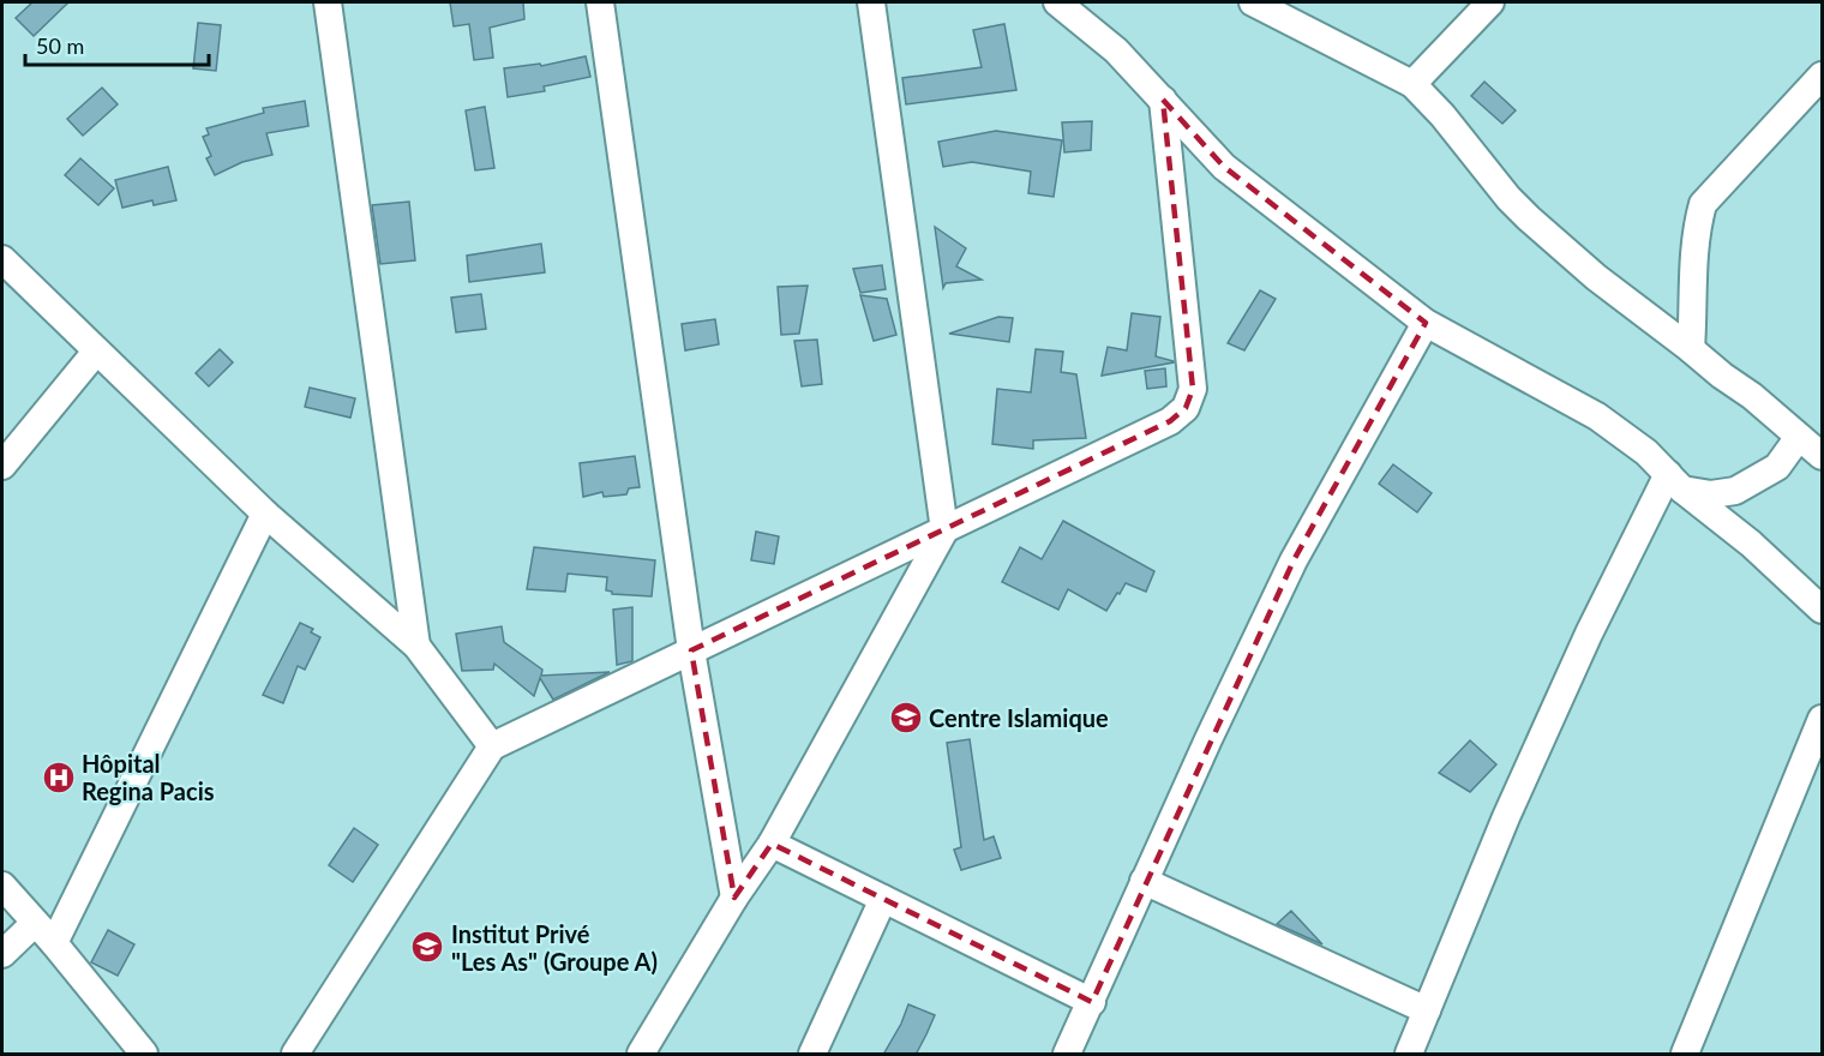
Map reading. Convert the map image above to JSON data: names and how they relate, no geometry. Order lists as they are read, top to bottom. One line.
{"places":{"school or university":["Centre Islamique","Institut Privé \"Les As\" (Groupe A)"],"hospital":["Hôpital Regina Pacis"]},"scale_bar":"50 m"}
